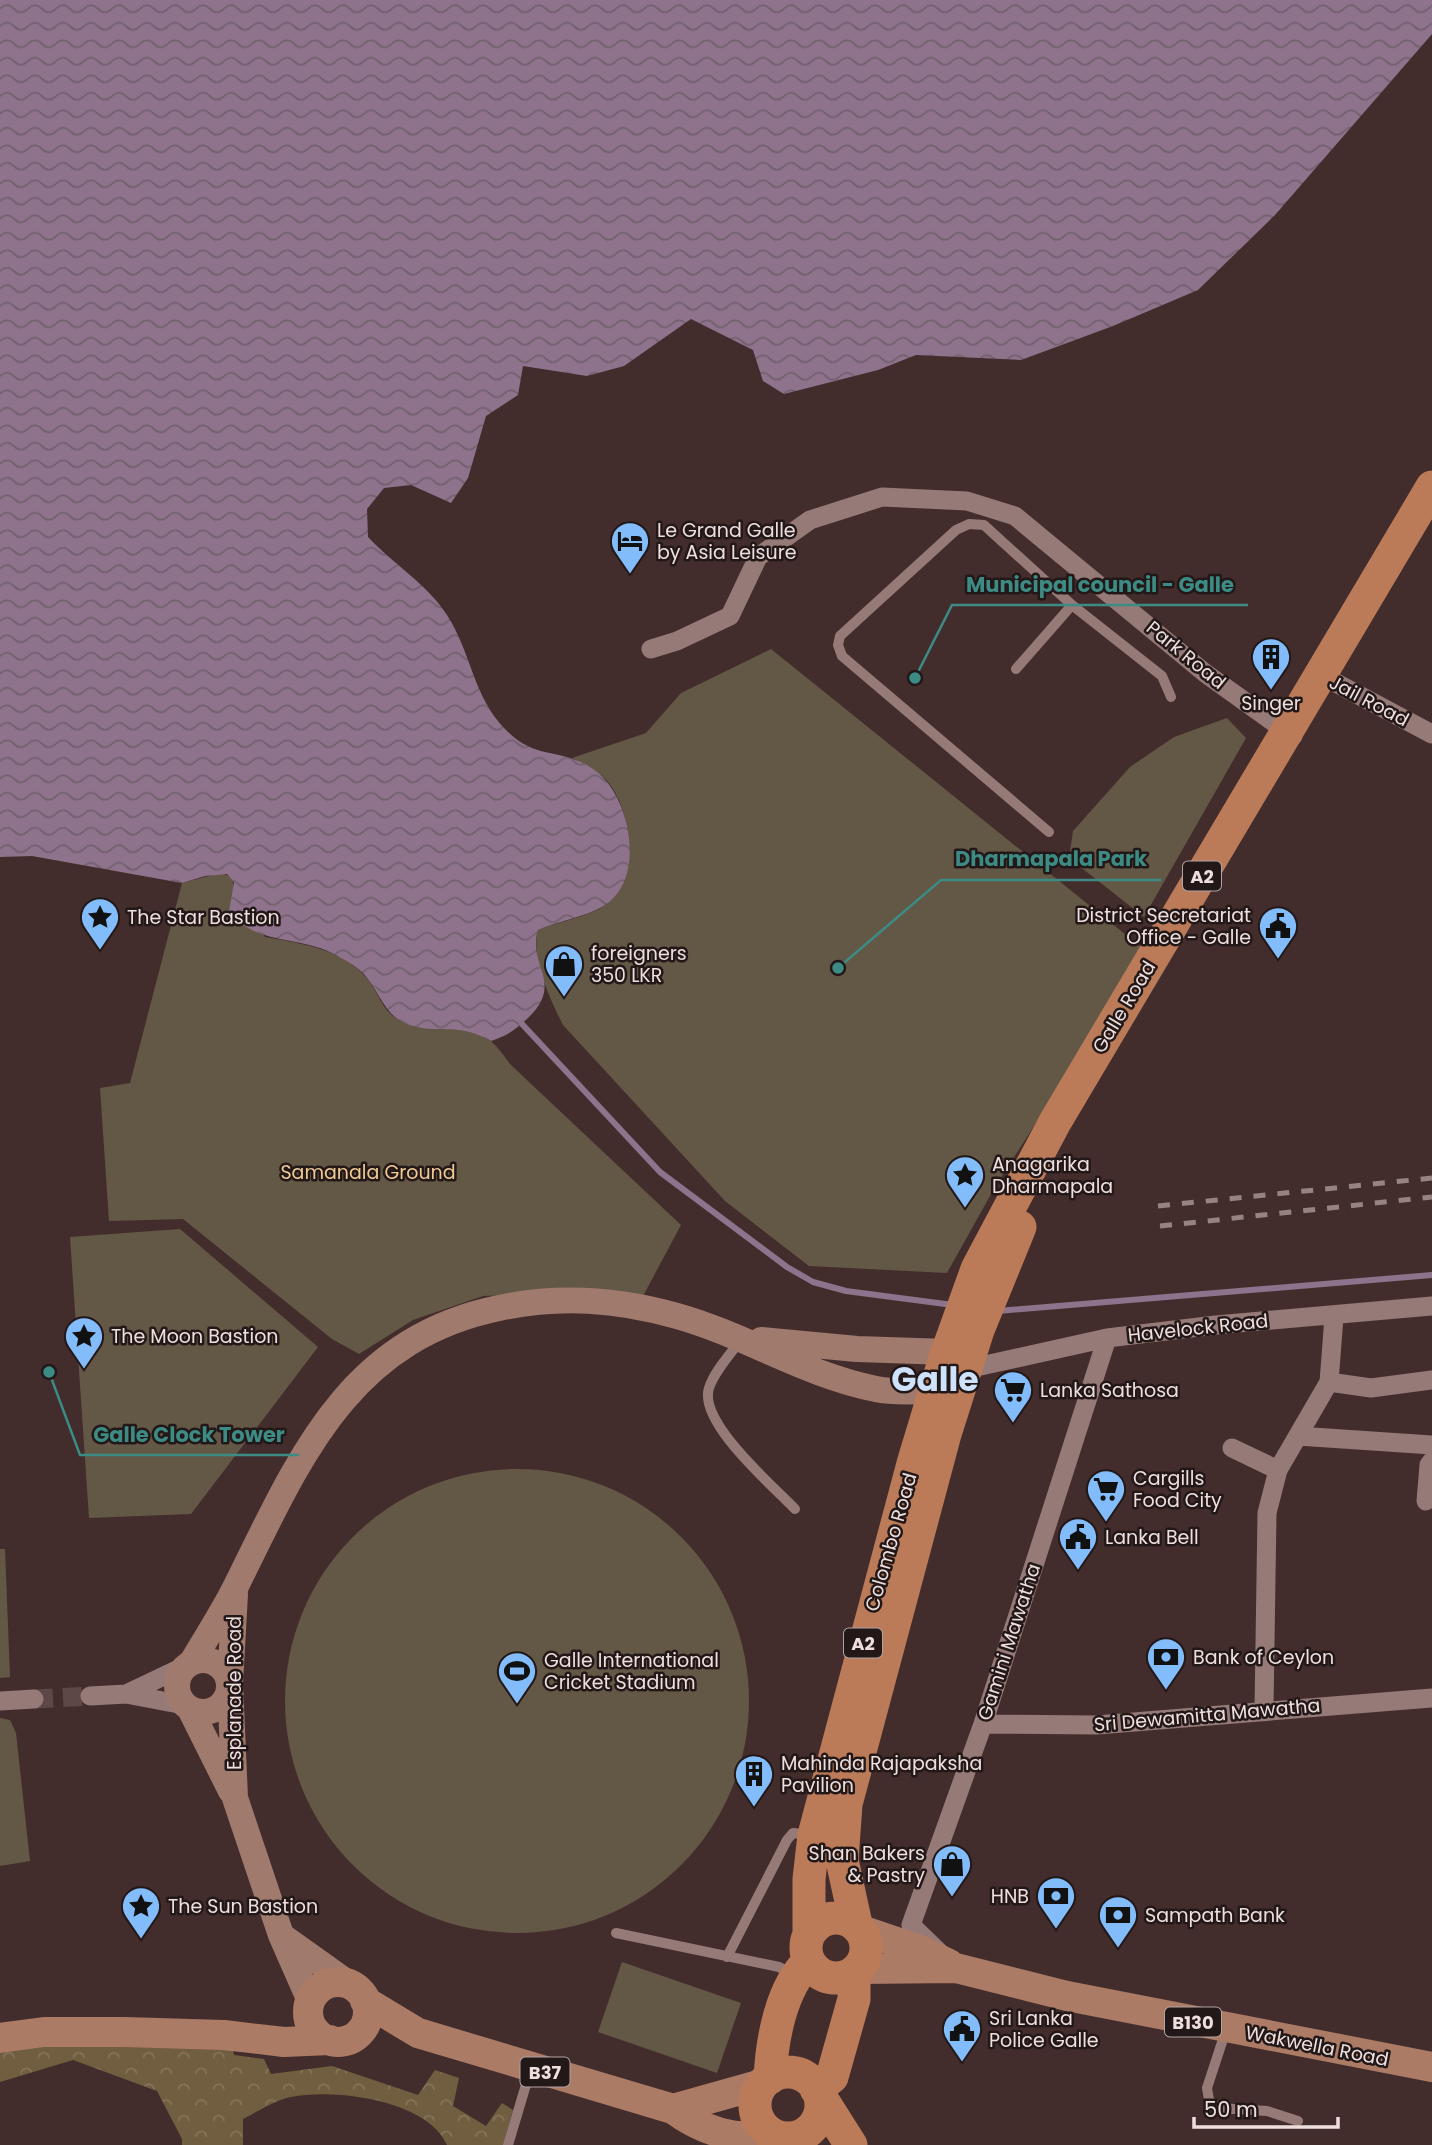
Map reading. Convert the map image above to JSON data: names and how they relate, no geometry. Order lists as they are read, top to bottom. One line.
{"streets":{"highway":["A2","Galle Road","Colombo Road"],"main road":["B130","Wakwella Road","B37"],"street":["Park Road","Jail Road","Havelock Road","Gamini Mawatha","Esplanade Road","Sri Dewamitta Mawatha"]},"crossings":[["Park Road","Galle Road"],["Jail Road","Galle Road"],["Galle Road","Havelock Road"],["Galle Road","Colombo Road"],["Galle Road","Esplanade Road"],["Havelock Road","Colombo Road"],["Havelock Road","Gamini Mawatha"],["Havelock Road","Esplanade Road"],["Colombo Road","Esplanade Road"],["Colombo Road","Wakwella Road"],["Colombo Road","B37"],["Gamini Mawatha","Sri Dewamitta Mawatha"],["Gamini Mawatha","Wakwella Road"],["Esplanade Road","B37"]],"districts":["Galle"],"parks":["Samanala Ground"],"places":{"hotel":["Le Grand Galle by Asia Leisure"],"other":["Municipal council - Galle","Dharmapala Park","Galle Clock Tower"],"building":["Singer","Mahinda Rajapaksha Pavilion"],"place":["The Star Bastion","Anagarika Dharmapala","The Moon Bastion","The Sun Bastion"],"public building":["District Secretariat Office - Galle","Lanka Bell","Sri Lanka Police Galle"],"shop":["foreigners 350 LKR","Shan Bakers & Pastry"],"supermarket":["Lanka Sathosa","Cargills Food City"],"bank":["Bank of Ceylon","HNB","Sampath Bank"],"sports":["Galle International Cricket Stadium"]},"scale_bar":"50 m"}
